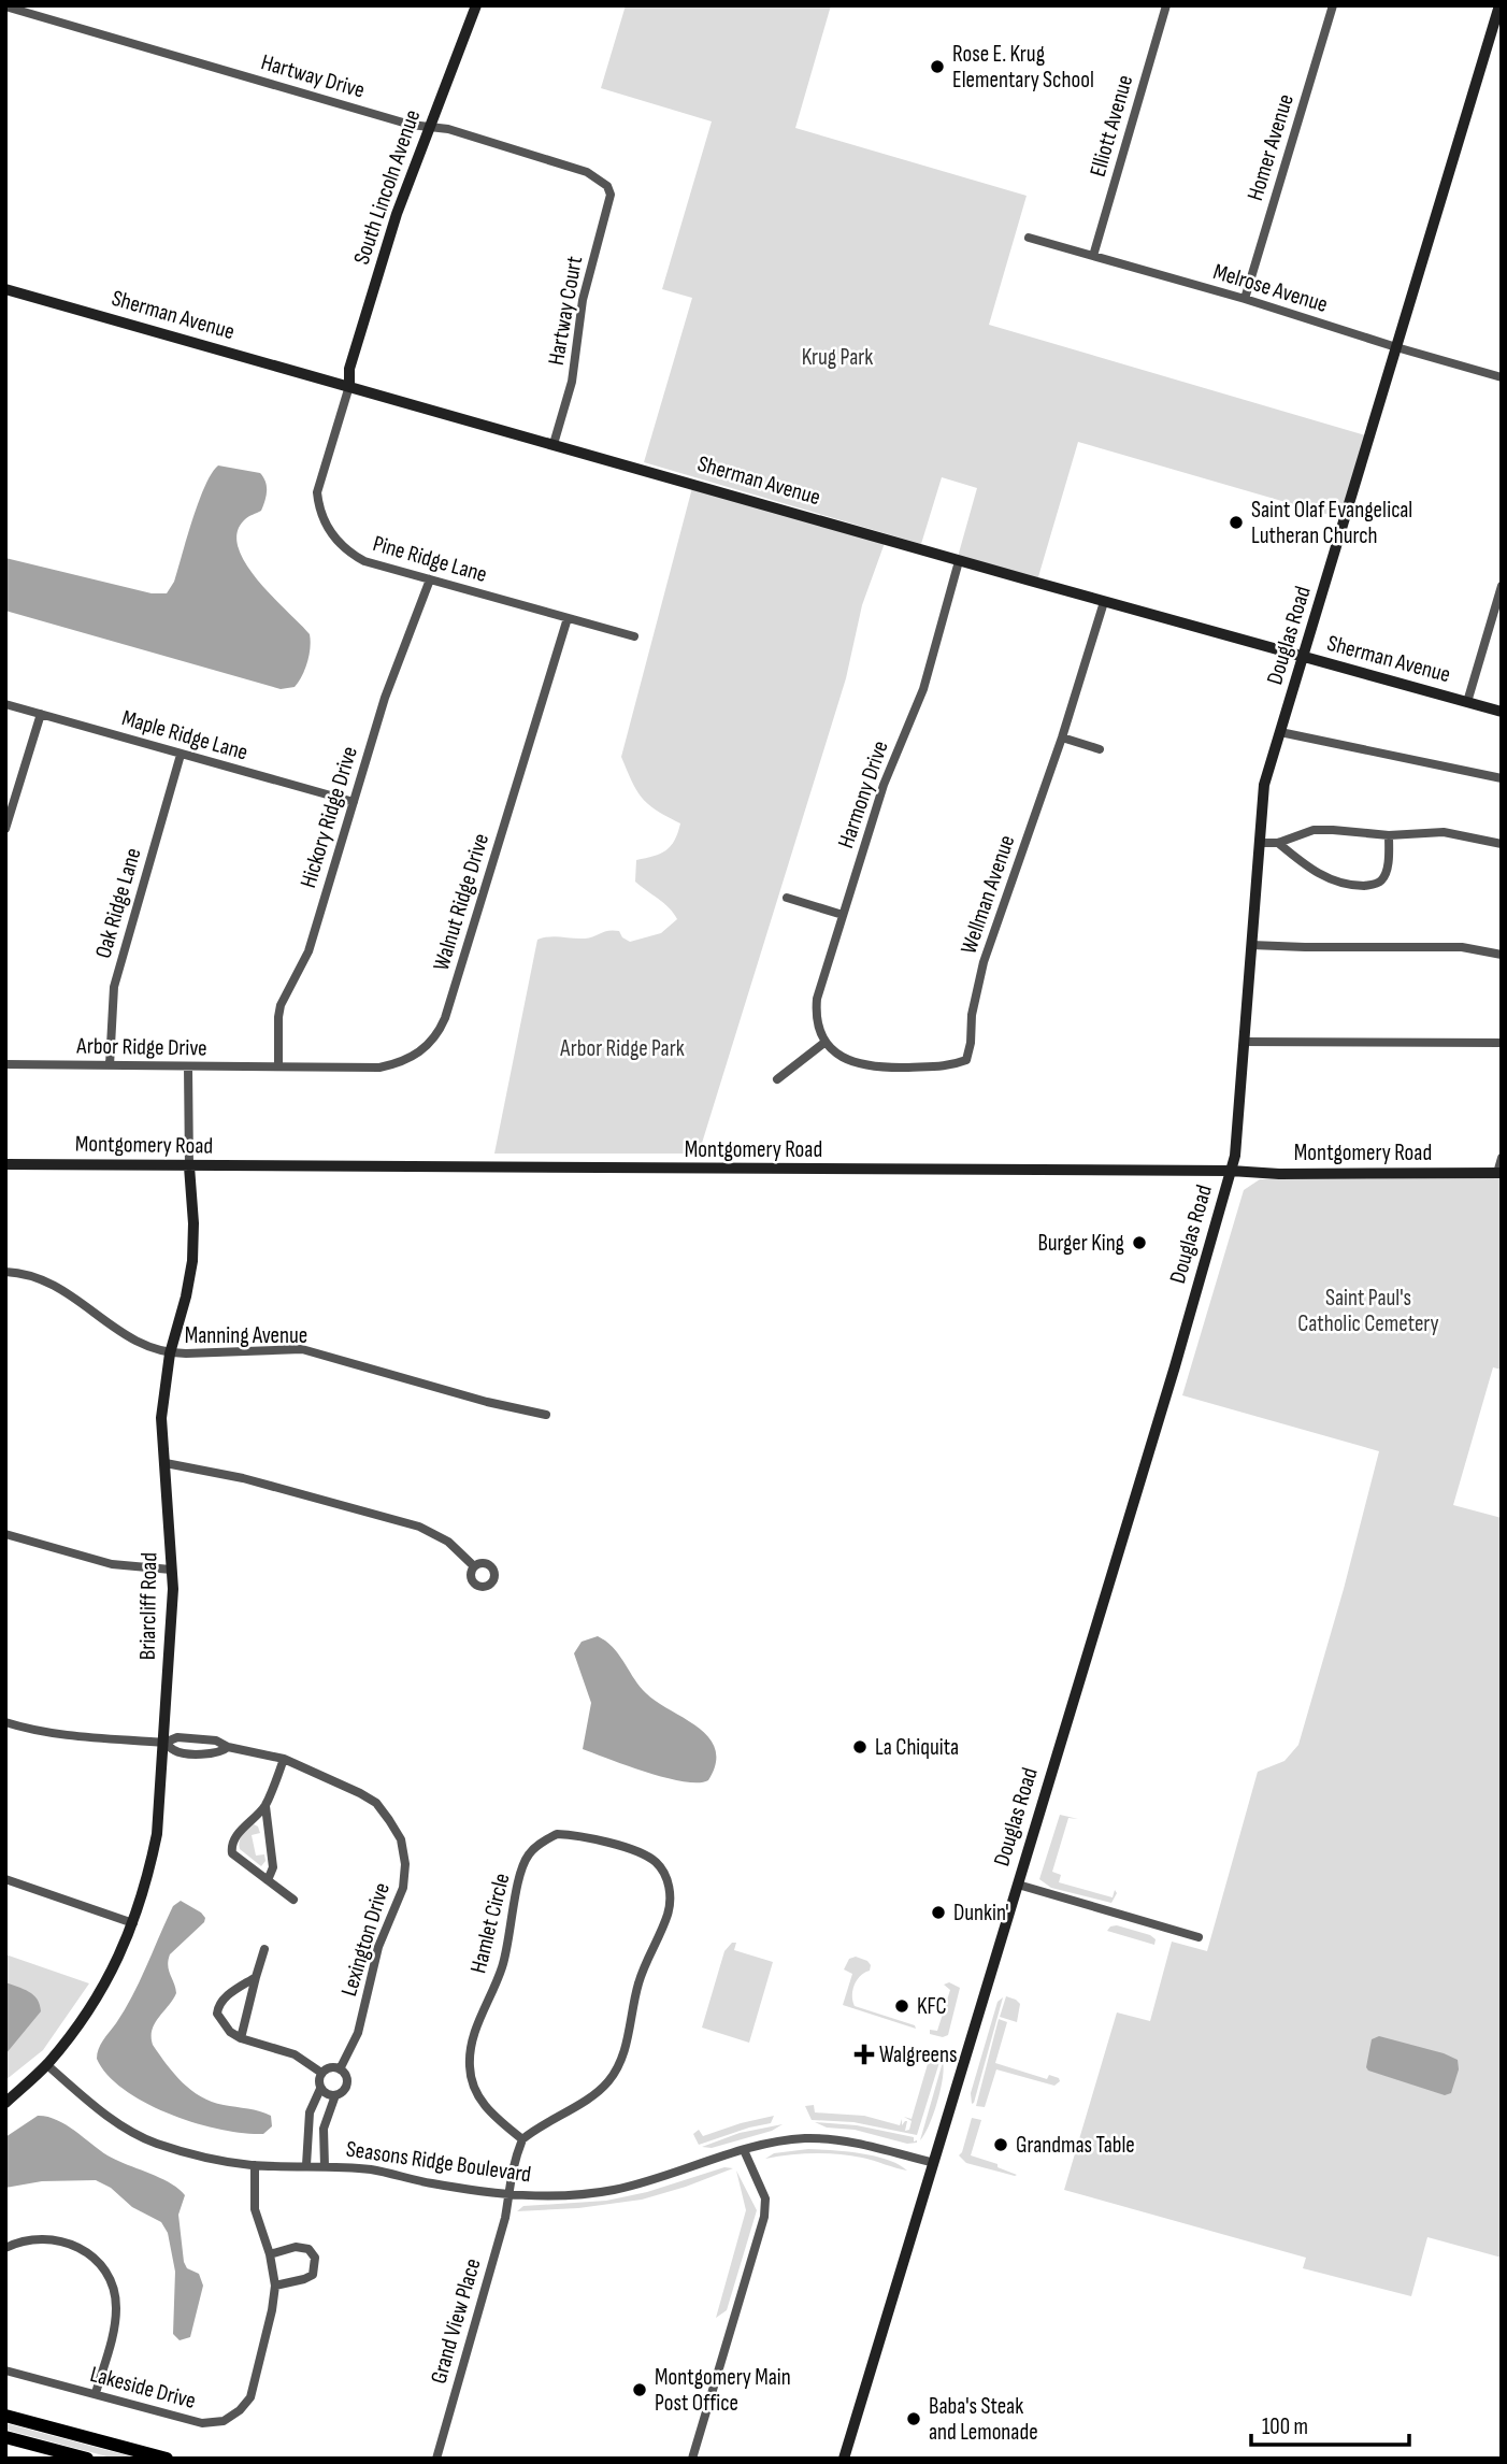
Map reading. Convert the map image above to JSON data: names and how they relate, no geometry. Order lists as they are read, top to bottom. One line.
{"streets":{"street":["Hartway Drive","Elliott Avenue","Homer Avenue","South Lincoln Avenue","Melrose Avenue","Hartway Court","Sherman Avenue","Pine Ridge Lane","Douglas Road","Maple Ridge Lane","Harmony Drive","Hickory Ridge Drive","Wellman Avenue","Walnut Ridge Drive","Oak Ridge Lane","Arbor Ridge Drive","Montgomery Road","Manning Avenue","Briarcliff Road","Hamlet Circle","Lexington Drive","Seasons Ridge Boulevard","Grand View Place","Lakeside Drive"]},"crossings":[["Hartway Drive","South Lincoln Avenue"],["Hartway Drive","Hartway Court"],["Elliott Avenue","Melrose Avenue"],["Homer Avenue","Melrose Avenue"],["South Lincoln Avenue","Sherman Avenue"],["South Lincoln Avenue","Pine Ridge Lane"],["Melrose Avenue","Douglas Road"],["Hartway Court","Sherman Avenue"],["Sherman Avenue","Pine Ridge Lane"],["Sherman Avenue","Douglas Road"],["Sherman Avenue","Harmony Drive"],["Sherman Avenue","Wellman Avenue"],["Pine Ridge Lane","Hickory Ridge Drive"],["Pine Ridge Lane","Walnut Ridge Drive"],["Douglas Road","Montgomery Road"],["Douglas Road","Seasons Ridge Boulevard"],["Maple Ridge Lane","Hickory Ridge Drive"],["Maple Ridge Lane","Oak Ridge Lane"],["Harmony Drive","Wellman Avenue"],["Hickory Ridge Drive","Walnut Ridge Drive"],["Hickory Ridge Drive","Arbor Ridge Drive"],["Walnut Ridge Drive","Arbor Ridge Drive"],["Oak Ridge Lane","Arbor Ridge Drive"],["Arbor Ridge Drive","Briarcliff Road"],["Montgomery Road","Briarcliff Road"],["Manning Avenue","Briarcliff Road"],["Briarcliff Road","Lexington Drive"],["Briarcliff Road","Seasons Ridge Boulevard"],["Lexington Drive","Seasons Ridge Boulevard"],["Seasons Ridge Boulevard","Grand View Place"],["Seasons Ridge Boulevard","Lakeside Drive"]],"parks":["Krug Park","Arbor Ridge Park","Saint Paul's Catholic Cemetery"],"places":{"other":["Rose E. Krug Elementary School","Saint Olaf Evangelical Lutheran Church","Burger King","La Chiquita","Dunkin'","KFC","Grandmas Table","Montgomery Main Post Office","Baba's Steak and Lemonade"],"health":["Walgreens"]},"scale_bar":"100 m"}
